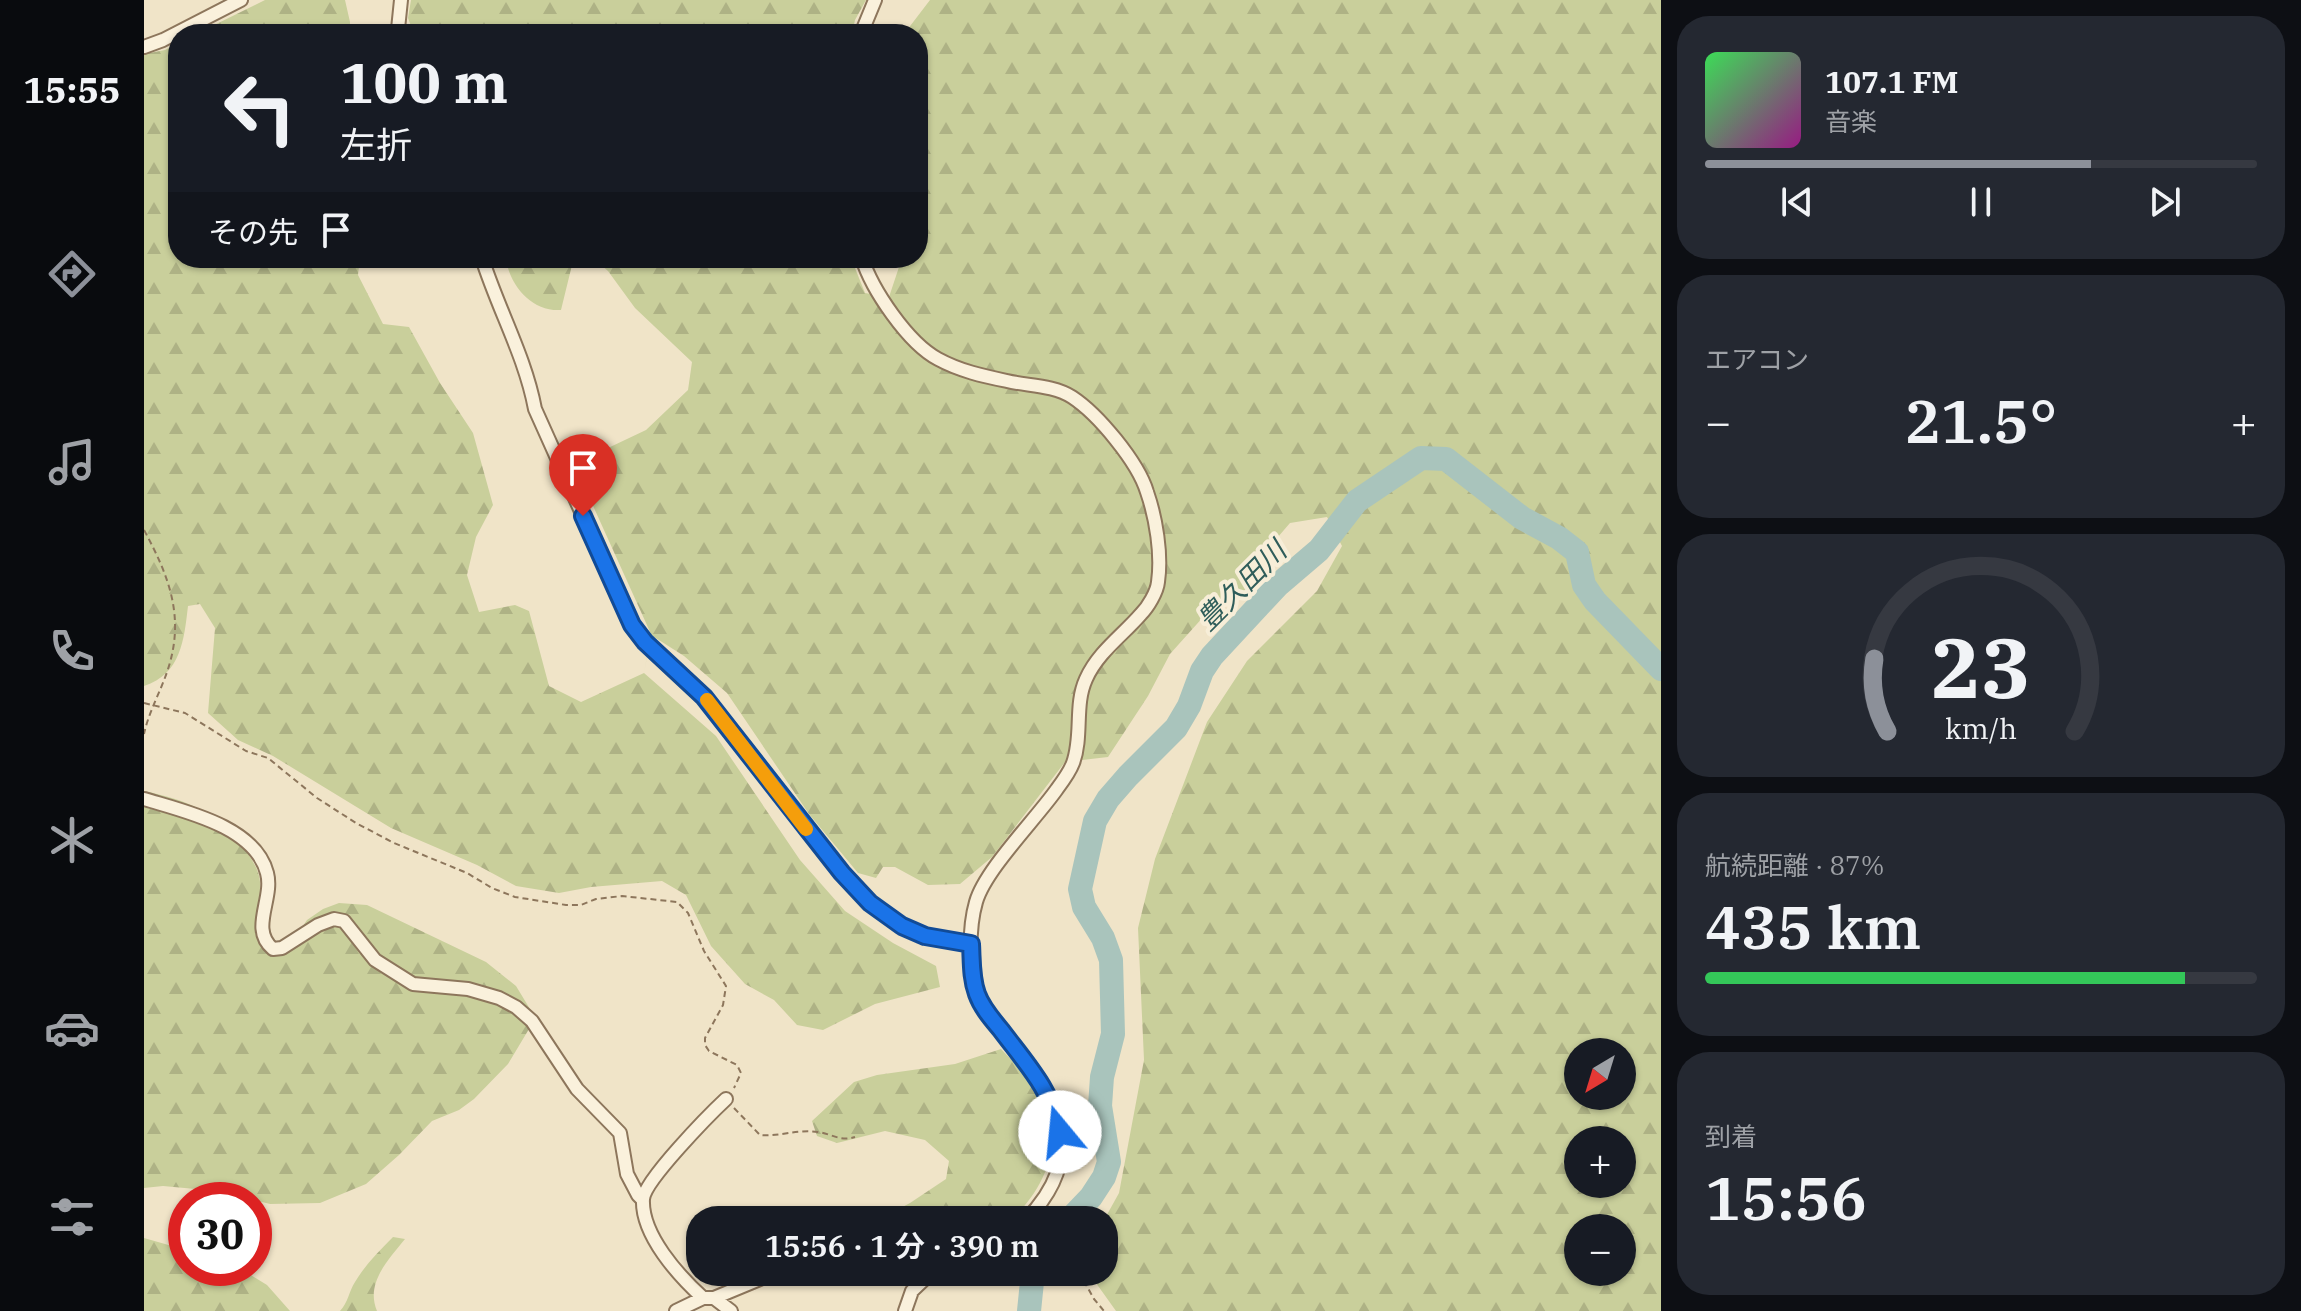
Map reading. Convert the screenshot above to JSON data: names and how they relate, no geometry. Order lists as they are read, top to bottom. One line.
{"water":["豊久田川"],"north":"bottom left","page":{"tabs":"15:55","turn":["100 m","左折"],"song":["107.1 FM","音楽"],"then":"その先","tile":["エアコン",["航続距離 · 87%","435 km"],["到着","15:56"]],"heat":["−","21.5°","+"],"map_buttons":["+","−"],"limit":"30","trip":"15:56 · 1 分 · 390 m","gauge":["23","km/h"]}}
